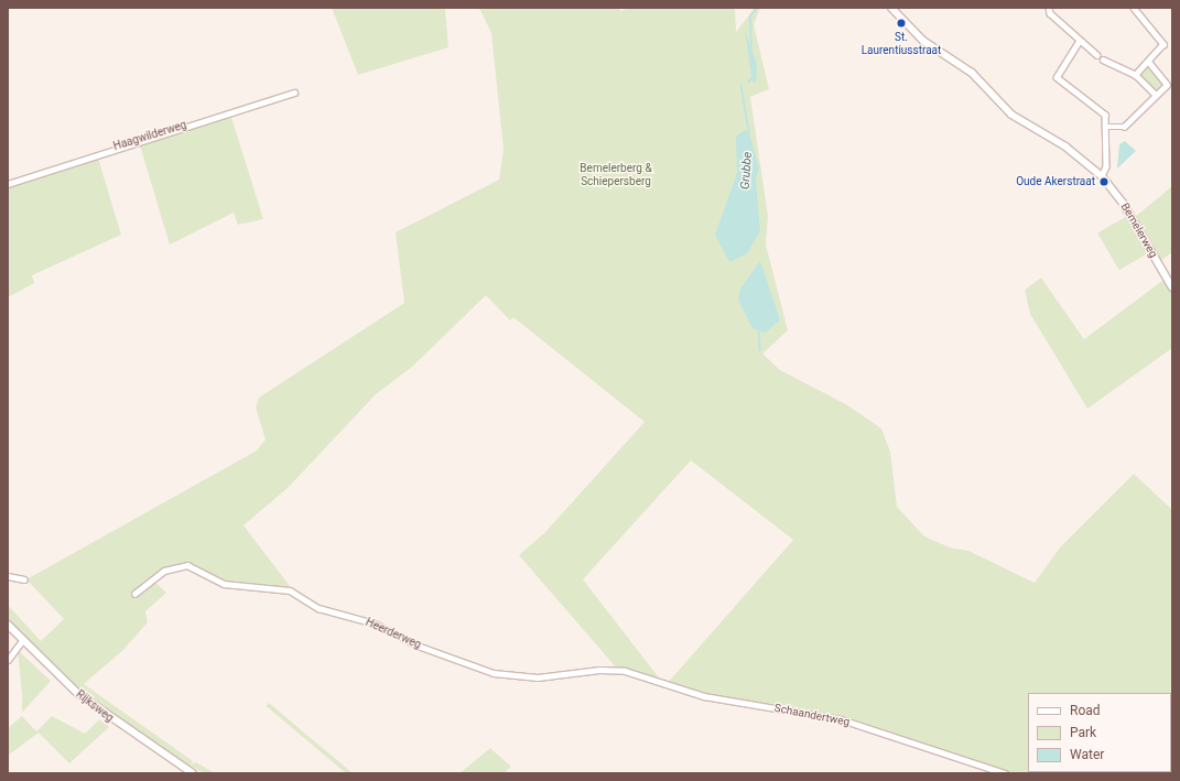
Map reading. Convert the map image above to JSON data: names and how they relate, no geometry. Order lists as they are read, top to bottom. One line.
{"streets":{"street":["Haagwilderweg","Bemelerweg","Heerderweg","Rijksweg","Schaandertweg"]},"crossings":[["Heerderweg","Schaandertweg"]],"water":["Grubbe"],"parks":["Bemelerberg & Schiepersberg"],"places":["St. Laurentiusstraat","Oude Akerstraat"],"legend":["Road","Park","Water"]}
